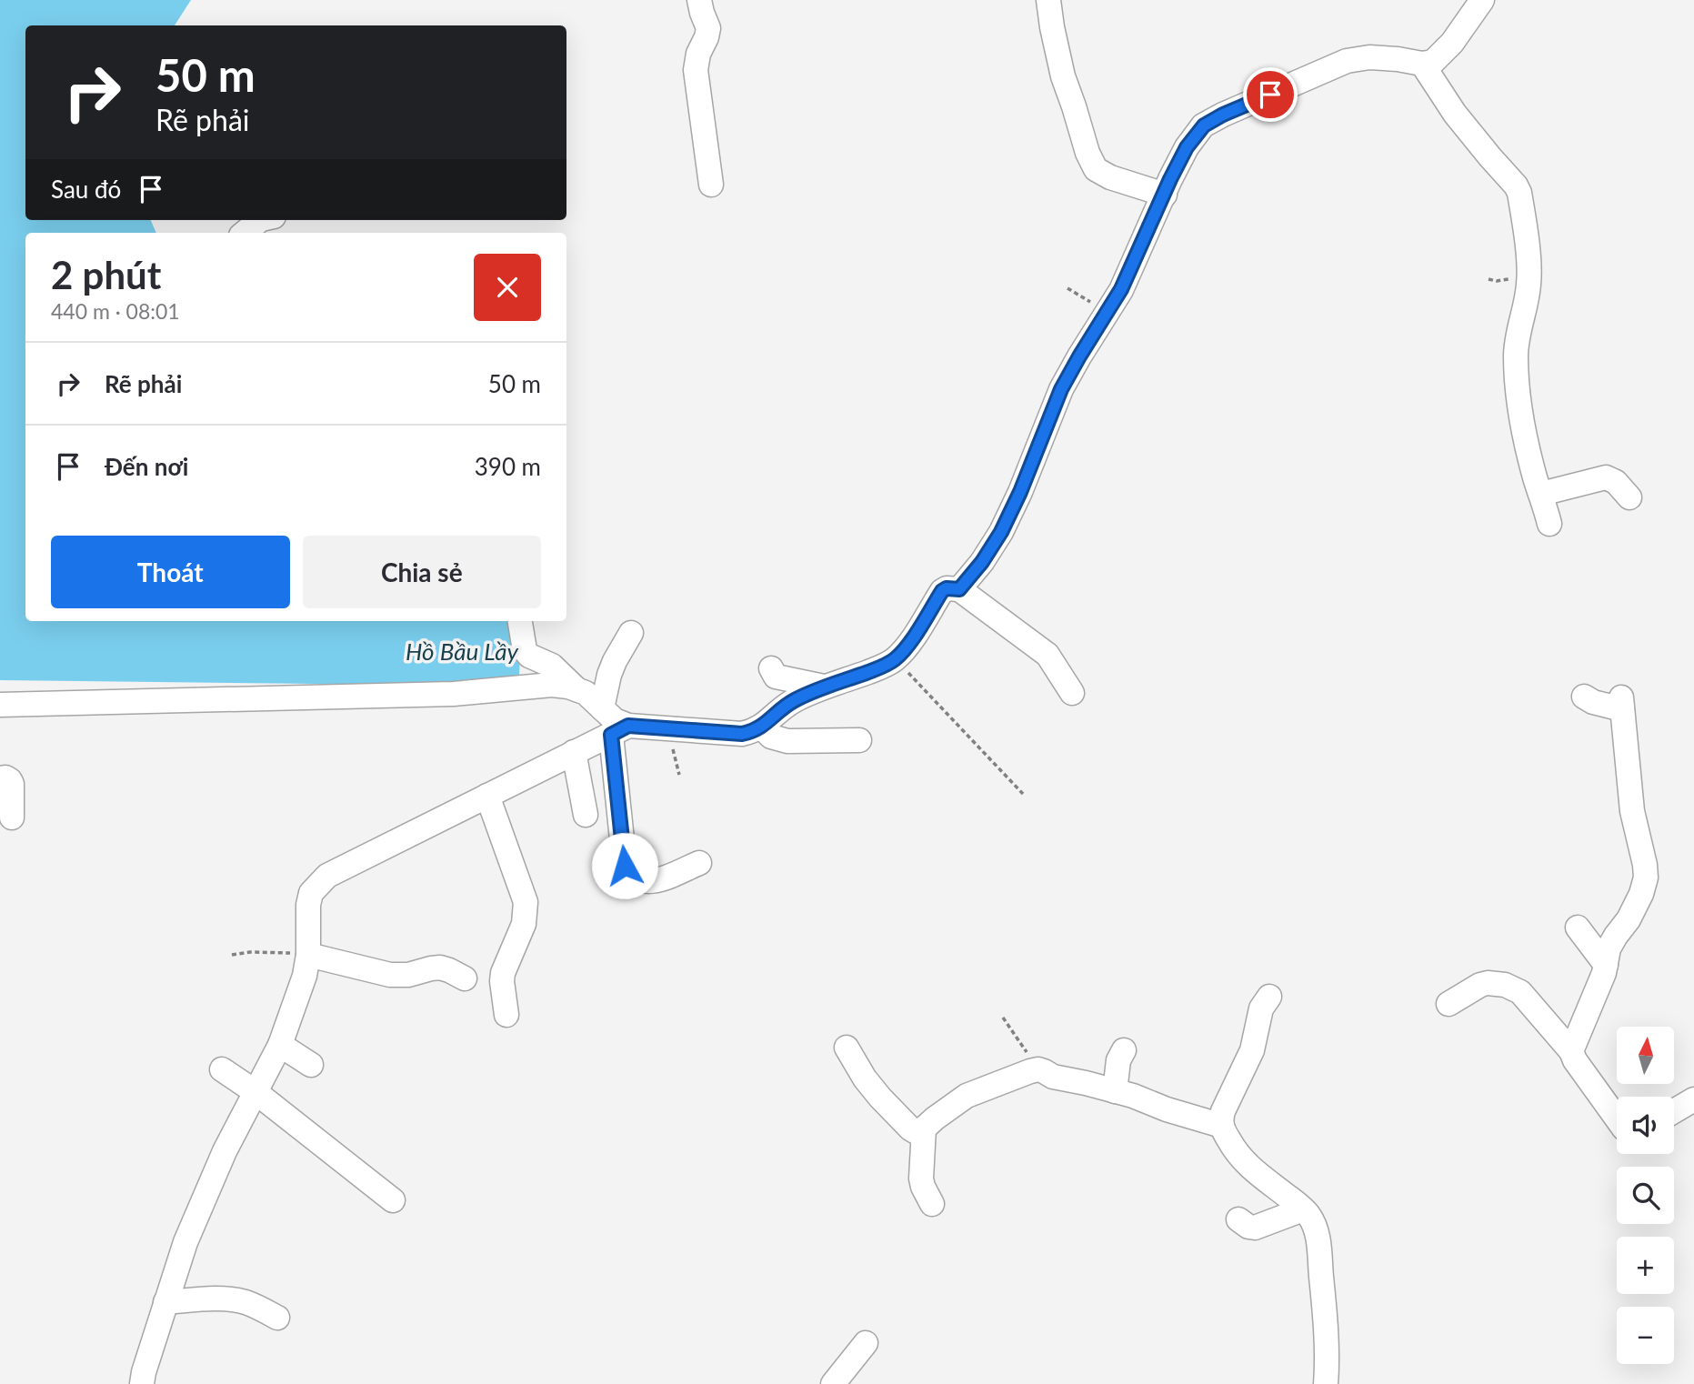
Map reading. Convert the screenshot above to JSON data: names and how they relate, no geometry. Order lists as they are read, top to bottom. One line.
{"water":["Hồ Bầu Lầy"],"north":"top","page":{"turn":["50 m","Rẽ phải"],"then":"Sau đó","heading":["2 phút","440 m · 08:01"],"list":[{"name":"Rẽ phải","value":"50 m"},{"name":"Đến nơi","value":"390 m"}],"buttons":["Thoát","Chia sẻ"],"map_buttons":["+","−"]}}
